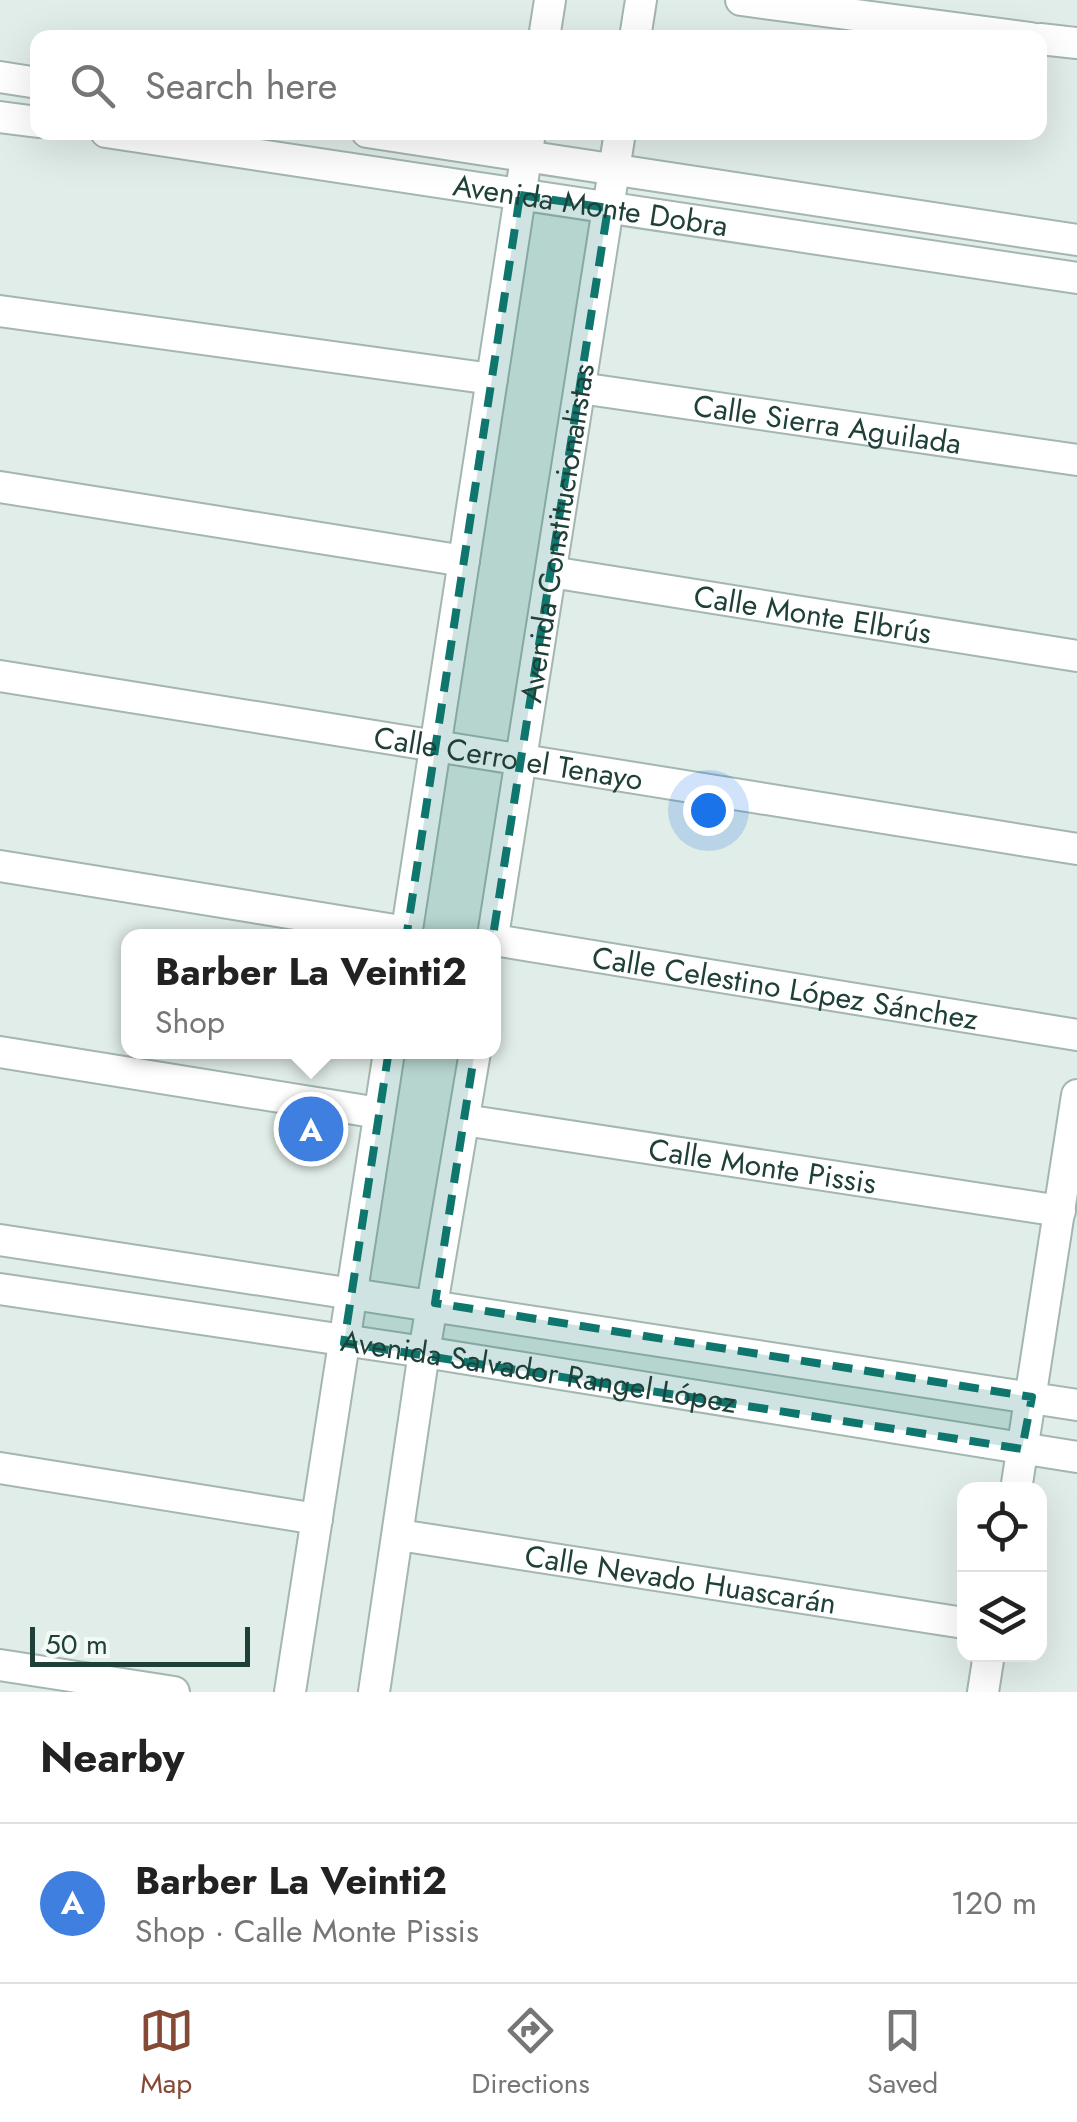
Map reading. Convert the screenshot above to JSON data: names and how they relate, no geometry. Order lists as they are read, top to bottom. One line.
{"streets":{"street":["Avenida Monte Dobra","Calle Sierra Aguilada","Avenida Constitucionalistas","Calle Monte Elbrús","Calle Cerro el Tenayo","Calle Celestino López Sánchez","Calle Monte Pissis","Avenida Salvador Rangel López","Calle Nevado Huascarán"]},"crossings":[["Avenida Monte Dobra","Avenida Constitucionalistas"],["Calle Sierra Aguilada","Avenida Constitucionalistas"],["Avenida Constitucionalistas","Calle Monte Elbrús"],["Avenida Constitucionalistas","Calle Cerro el Tenayo"]],"scale_bar":"50 m","page":{"search":"Search here","popup":["Barber La Veinti2","Shop"],"pins":"A","scale":"50 m","heading":"Nearby","list":[{"mark":"A","name":"Barber La Veinti2","note":"Shop · Calle Monte Pissis","value":"120 m"}],"nav":["Map","Directions","Saved"]}}
